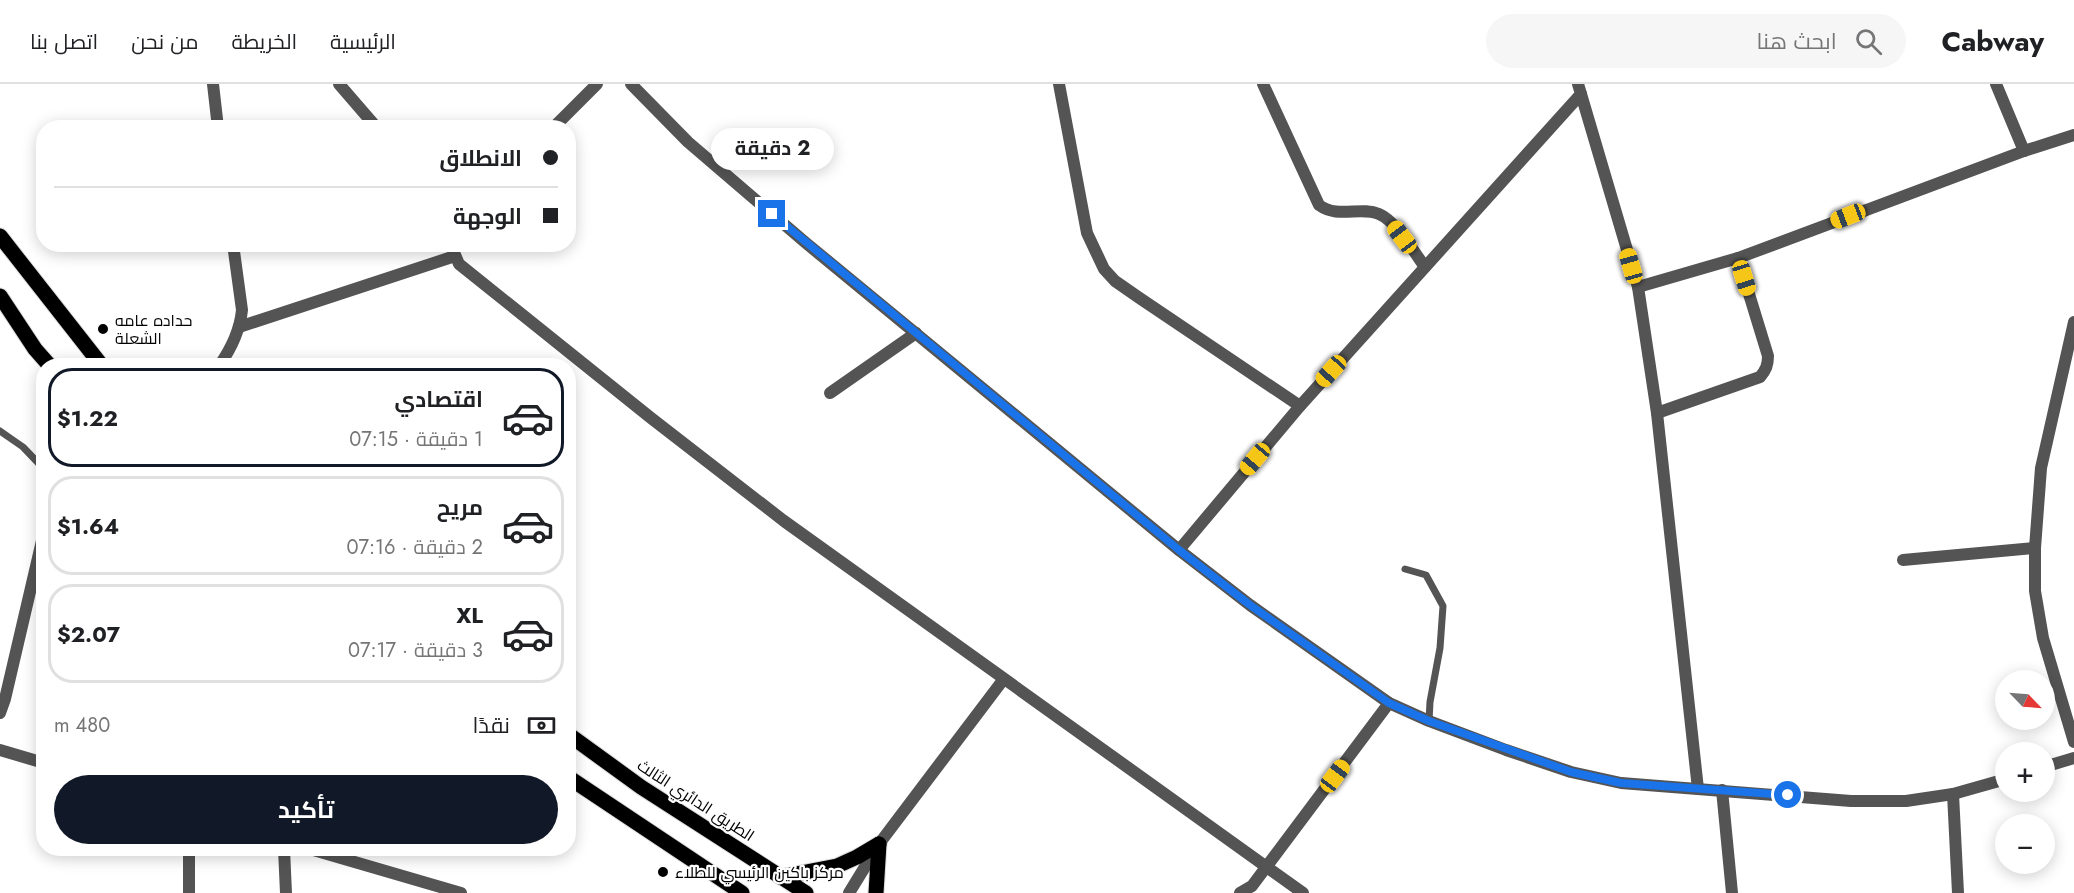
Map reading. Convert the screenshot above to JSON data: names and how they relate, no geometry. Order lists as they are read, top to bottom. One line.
{"streets":{"main road":["الطريق الدائري الثالث"]},"places":["حداده عامه الشعلة","مركز باكين الرئيسي للطلاء"],"north":"bottom right","page":{"header":"Cabway","search":"ابحث هنا","nav":["الرئيسية","الخريطة","من نحن","اتصل بنا"],"banner":["الانطلاق","الوجهة"],"bubble":"2 دقيقة","list":[{"name":"اقتصادي","note":"1 دقيقة · 07:15","value":"$1.22"},{"name":"مريح","note":"2 دقيقة · 07:16","value":"$1.64"},{"name":"XL","note":"3 دقيقة · 07:17","value":"$2.07"}],"map_buttons":["+","−"],"pay":["نقدًا","480 m"],"buttons":"تأكيد"}}
